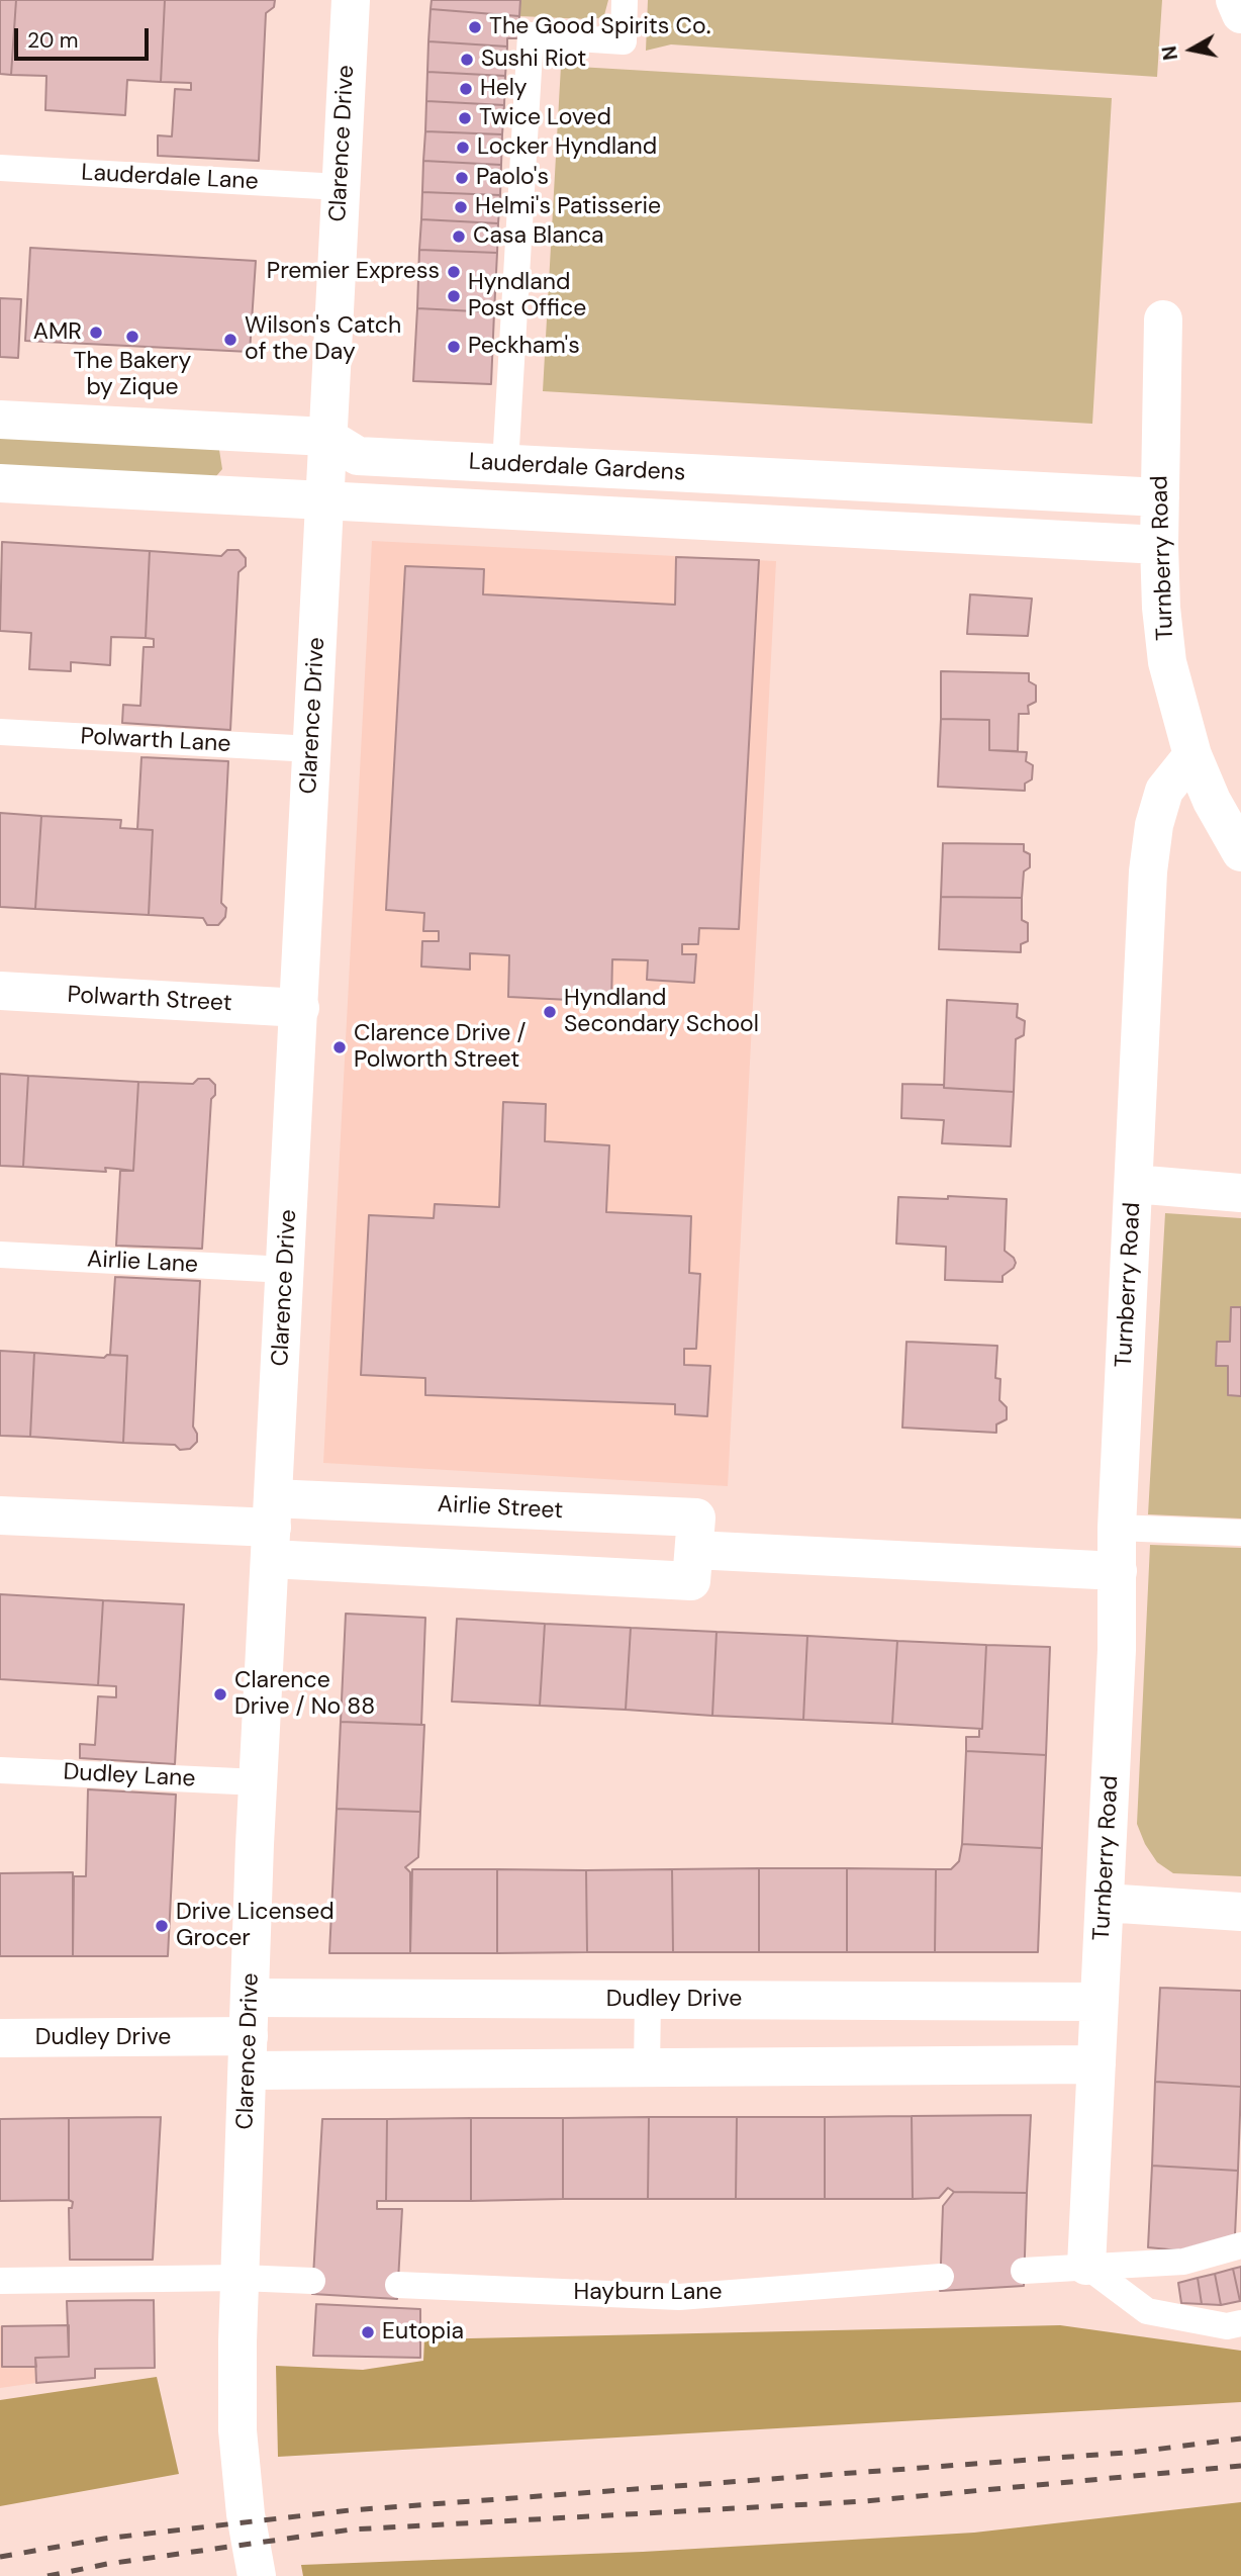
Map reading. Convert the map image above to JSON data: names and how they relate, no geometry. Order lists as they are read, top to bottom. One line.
{"streets":{"street":["Clarence Drive","Lauderdale Gardens","Turnberry Road","Polwarth Street","Airlie Street","Dudley Drive"],"lane":["Lauderdale Lane","Polwarth Lane","Airlie Lane","Dudley Lane","Hayburn Lane"]},"crossings":[["Clarence Drive","Lauderdale Lane"],["Clarence Drive","Lauderdale Gardens"],["Clarence Drive","Polwarth Lane"],["Clarence Drive","Polwarth Street"],["Clarence Drive","Airlie Lane"],["Clarence Drive","Airlie Street"],["Clarence Drive","Dudley Lane"],["Clarence Drive","Dudley Drive"],["Lauderdale Gardens","Turnberry Road"],["Turnberry Road","Dudley Drive"]],"places":["The Good Spirits Co.","Sushi Riot","Hely","Twice Loved","Locker Hyndland","Paolo's","Helmi's Patisserie","Casa Blanca","Premier Express","Hyndland Post Office","AMR","The Bakery by Zique","Wilson's Catch of the Day","Peckham's","Hyndland Secondary School","Clarence Drive / Polworth Street","Clarence Drive / No 88","Drive Licensed Grocer","Eutopia"],"scale_bar":"20 m","north":"left"}
